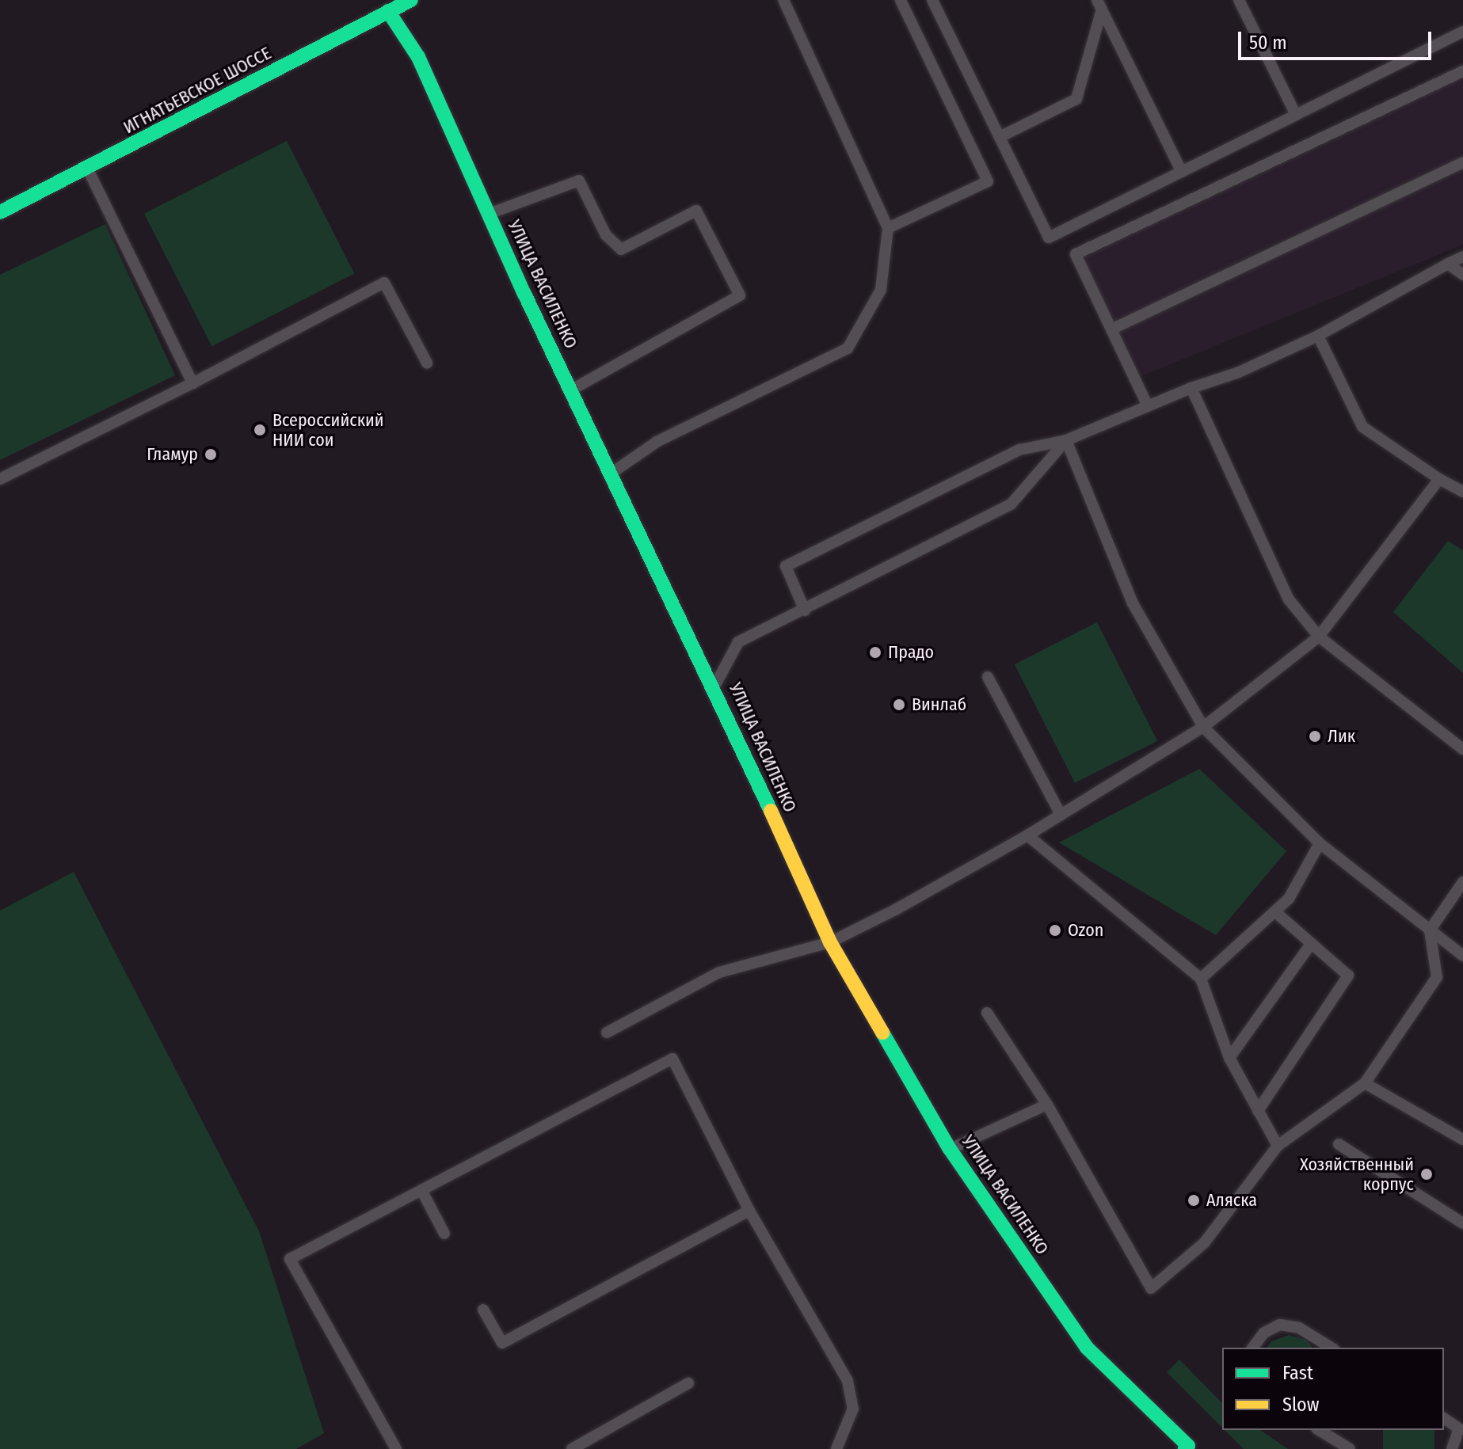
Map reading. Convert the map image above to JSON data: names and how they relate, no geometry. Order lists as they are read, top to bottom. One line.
{"streets":{"main road":["ИГНАТЬЕВСКОЕ ШОССЕ","УЛИЦА ВАСИЛЕНКО"]},"crossings":[["ИГНАТЬЕВСКОЕ ШОССЕ","УЛИЦА ВАСИЛЕНКО"]],"places":["Всероссийский НИИ сои","Гламур","Прадо","Винлаб","Лик","Ozon","Хозяйственный корпус","Аляска"],"legend":["Fast","Slow"],"scale_bar":"50 m"}
